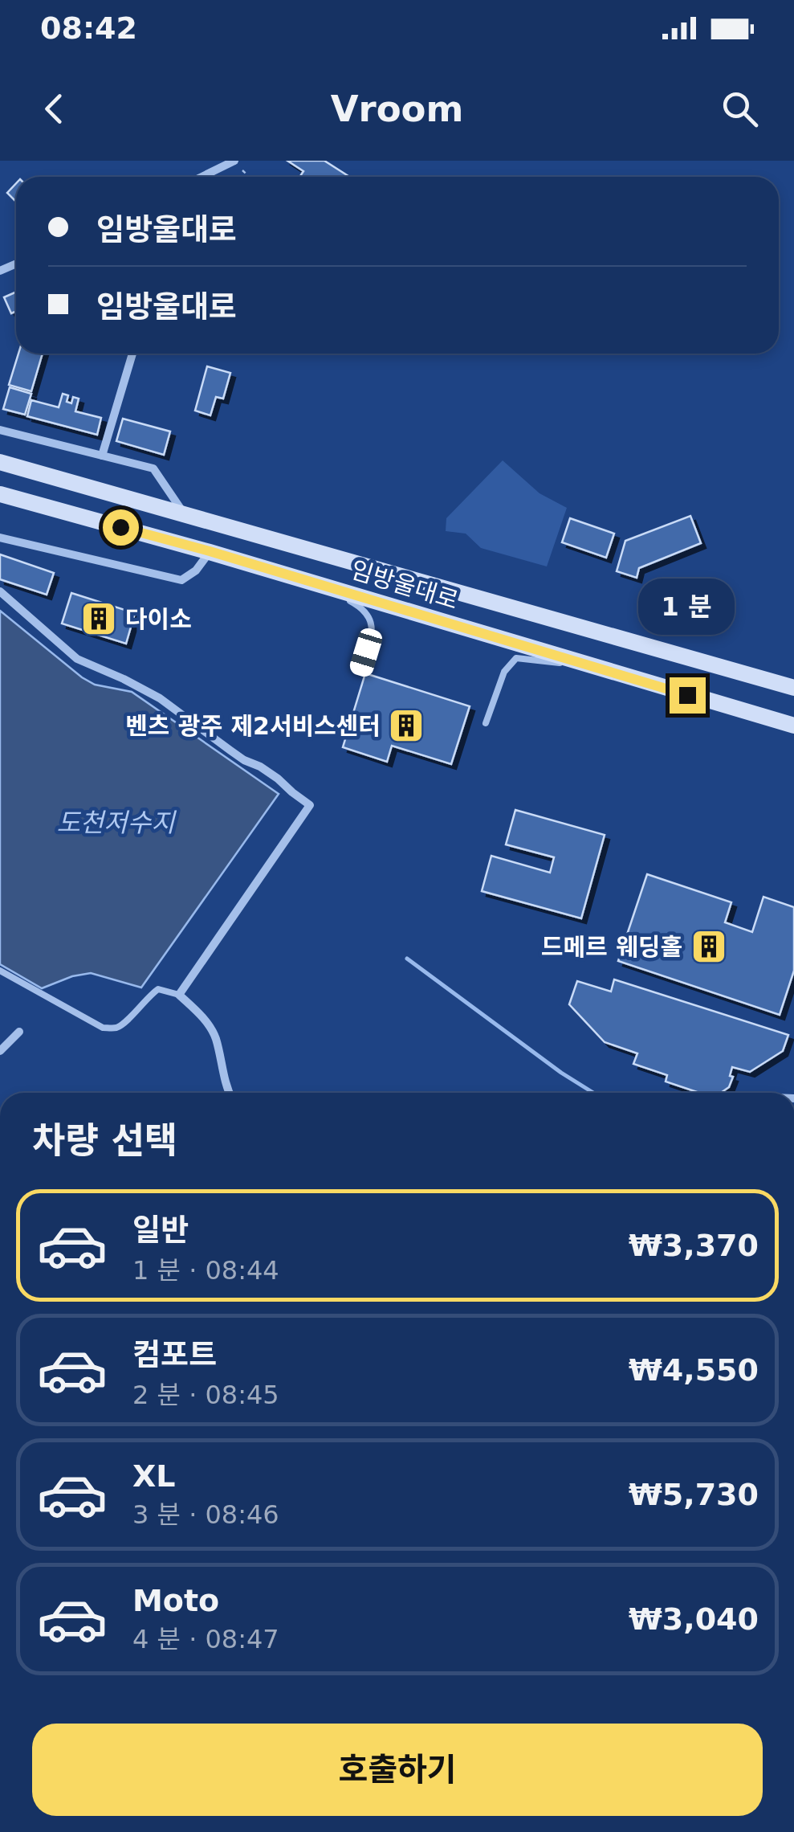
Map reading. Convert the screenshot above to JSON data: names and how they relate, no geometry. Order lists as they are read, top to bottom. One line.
{"streets":{"main road":["임방울대로"]},"water":["도천저수지"],"places":{"building":["다이소","벤츠 광주 제2서비스센터","드메르 웨딩홀"]},"page":{"status":"08:42","header":"Vroom","banner":["임방울대로","임방울대로"],"bubble":"1 분","heading":"차량 선택","list":[{"name":"일반","note":"1 분 · 08:44","value":"₩3,370"},{"name":"컴포트","note":"2 분 · 08:45","value":"₩4,550"},{"name":"XL","note":"3 분 · 08:46","value":"₩5,730"},{"name":"Moto","note":"4 분 · 08:47","value":"₩3,040"}],"buttons":"호출하기"}}
